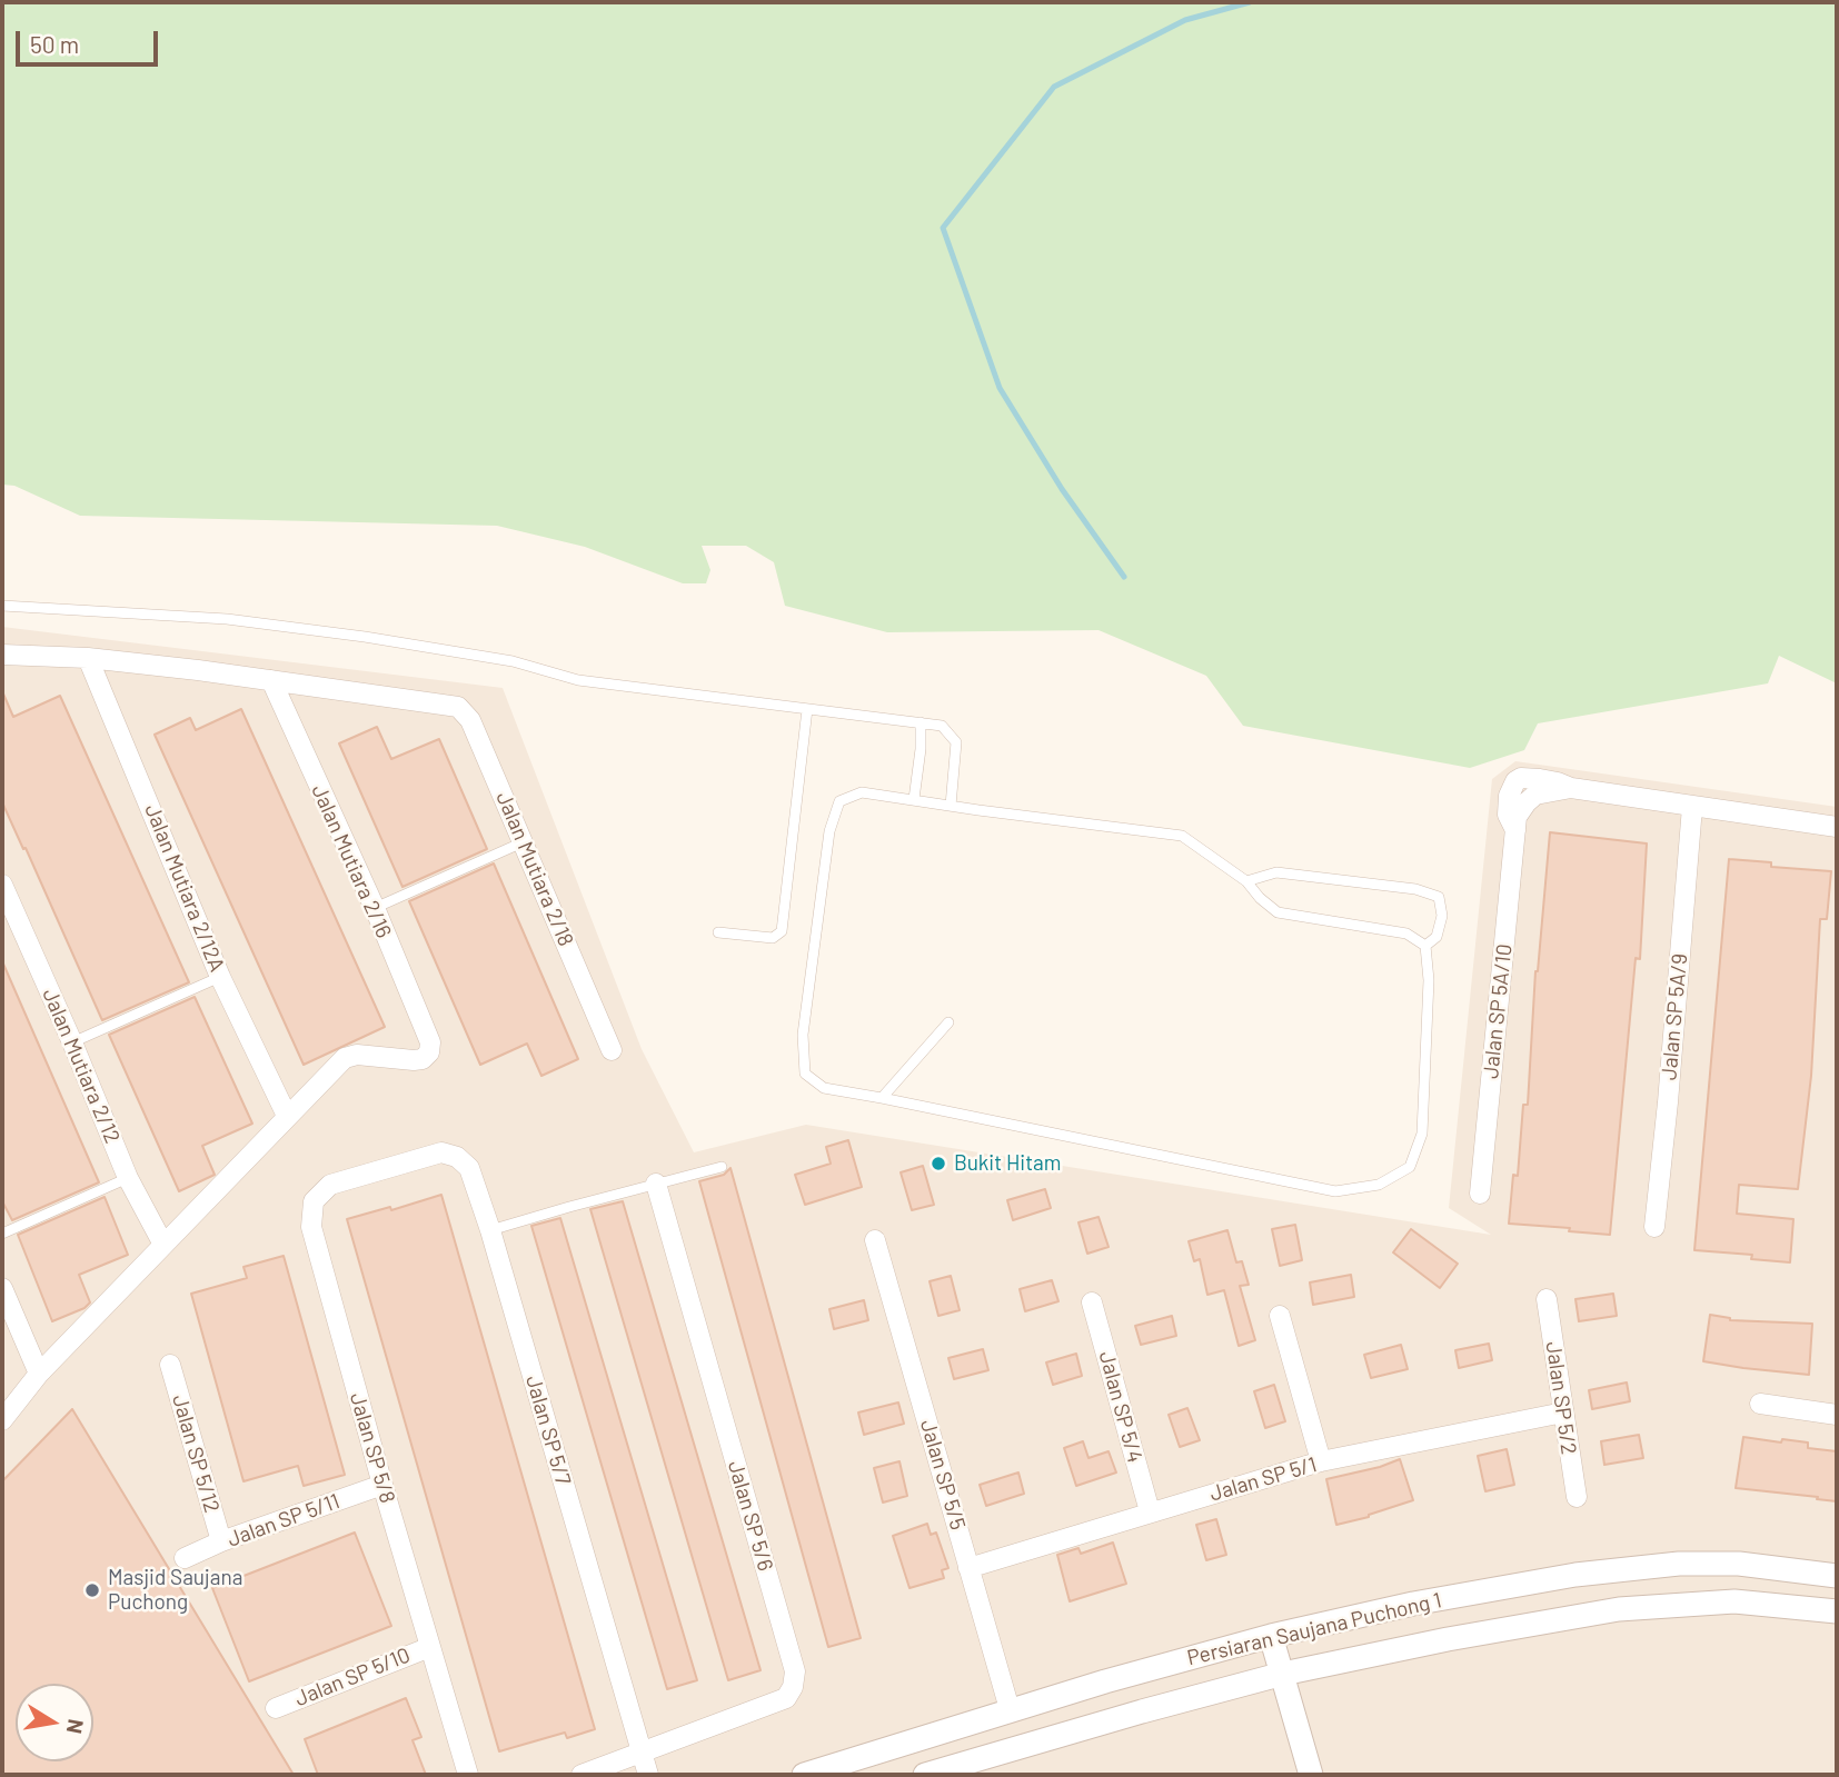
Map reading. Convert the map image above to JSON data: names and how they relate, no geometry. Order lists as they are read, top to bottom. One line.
{"streets":{"street":["Jalan Mutiara 2/16","Jalan Mutiara 2/18","Jalan Mutiara 2/12A","Jalan SP 5A/10","Jalan SP 5A/9","Jalan Mutiara 2/12","Jalan SP 5/2","Jalan SP 5/4","Jalan SP 5/7","Jalan SP 5/8","Jalan SP 5/12","Jalan SP 5/5","Jalan SP 5/1","Jalan SP 5/6","Jalan SP 5/11","Persiaran Saujana Puchong 1","Jalan SP 5/10"]},"crossings":[["Jalan Mutiara 2/16","Jalan Mutiara 2/18"],["Jalan Mutiara 2/16","Jalan Mutiara 2/12A"],["Jalan SP 5A/10","Jalan SP 5A/9"],["Jalan SP 5/2","Jalan SP 5/1"],["Jalan SP 5/4","Jalan SP 5/1"],["Jalan SP 5/7","Jalan SP 5/8"],["Jalan SP 5/7","Jalan SP 5/6"],["Jalan SP 5/8","Jalan SP 5/11"],["Jalan SP 5/8","Jalan SP 5/10"],["Jalan SP 5/12","Jalan SP 5/11"],["Jalan SP 5/5","Jalan SP 5/1"],["Jalan SP 5/5","Persiaran Saujana Puchong 1"]],"places":["Bukit Hitam","Masjid Saujana Puchong"],"scale_bar":"50 m","north":"right"}
